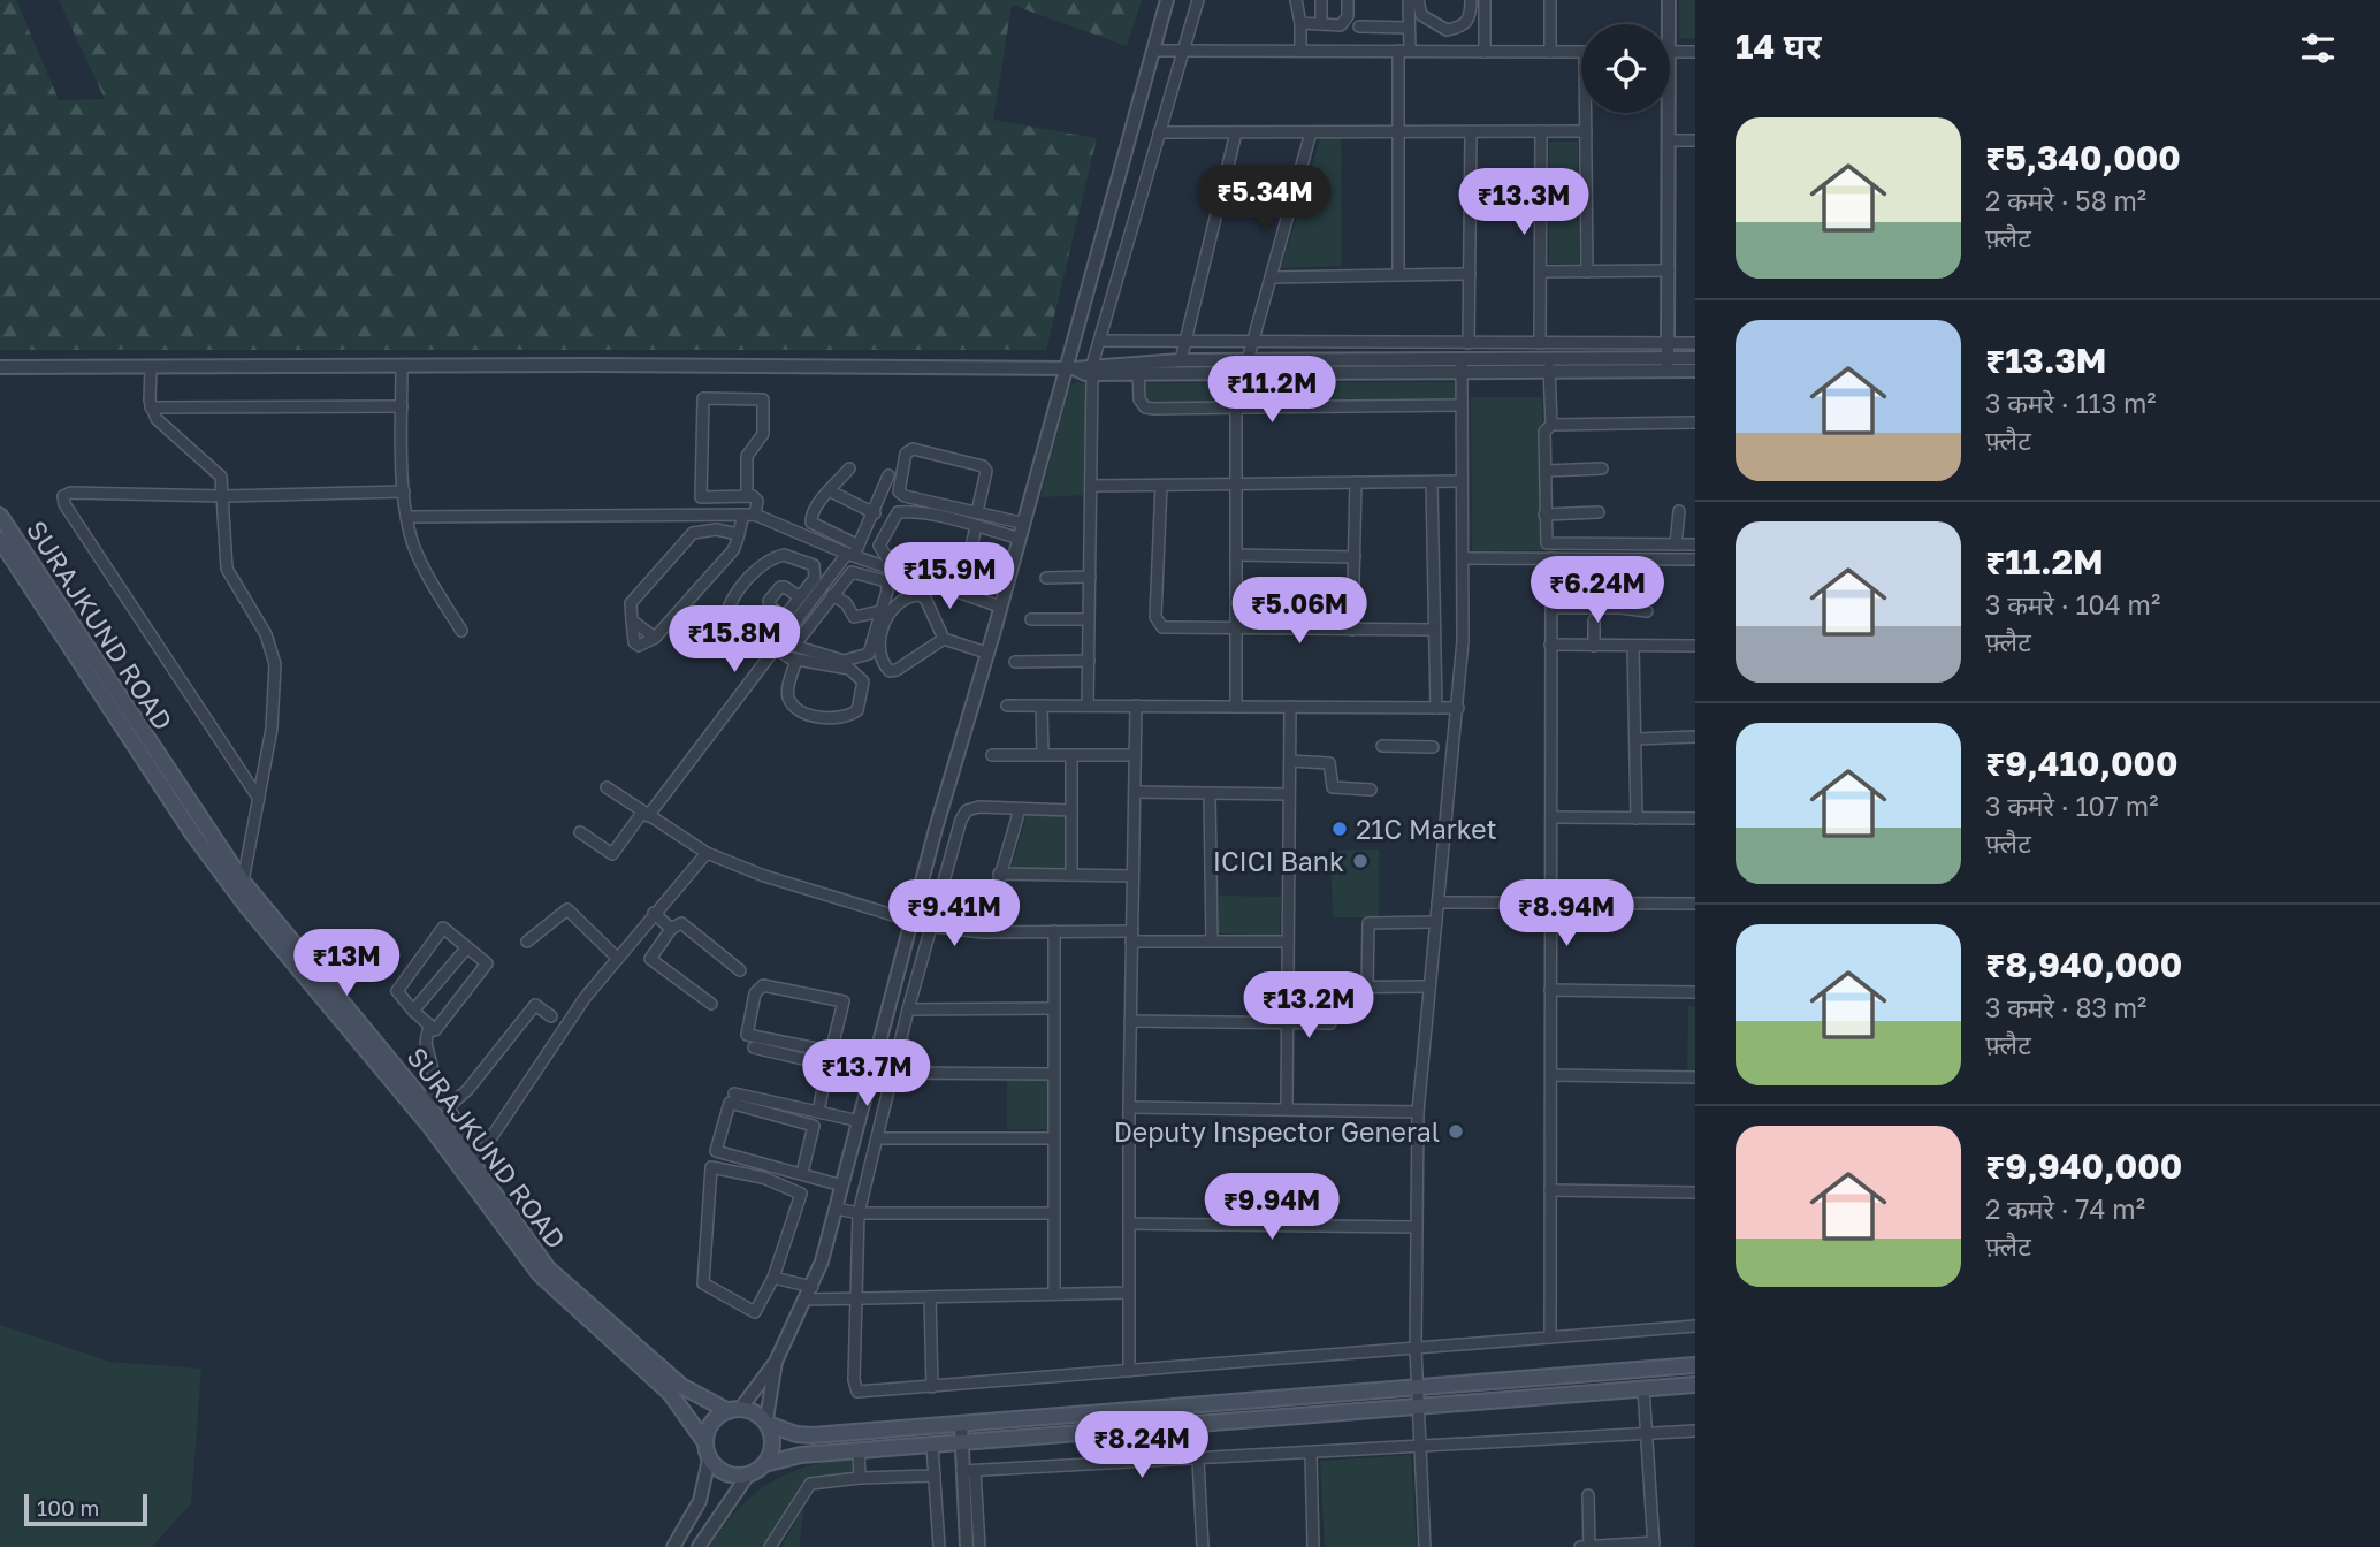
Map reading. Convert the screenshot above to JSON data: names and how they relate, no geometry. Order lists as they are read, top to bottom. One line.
{"streets":{"main road":["SURAJKUND ROAD"]},"places":["21C Market","ICICI Bank","Deputy Inspector General"],"scale_bar":"100 m","page":{"heading":"14 घर","list":[{"name":"₹5,340,000","note":"2 कमरे · 58 m² · फ़्लैट"},{"name":"₹13.3M","note":"3 कमरे · 113 m² · फ़्लैट"},{"name":"₹11.2M","note":"3 कमरे · 104 m² · फ़्लैट"},{"name":"₹9,410,000","note":"3 कमरे · 107 m² · फ़्लैट"},{"name":"₹8,940,000","note":"3 कमरे · 83 m² · फ़्लैट"},{"name":"₹9,940,000","note":"2 कमरे · 74 m² · फ़्लैट"}],"price":["₹5.34M","₹13.3M","₹11.2M","₹15.9M","₹6.24M","₹5.06M","₹15.8M","₹9.41M","₹8.94M","₹13M","₹13.2M","₹13.7M","₹9.94M","₹8.24M"],"scale":"100 m"}}
